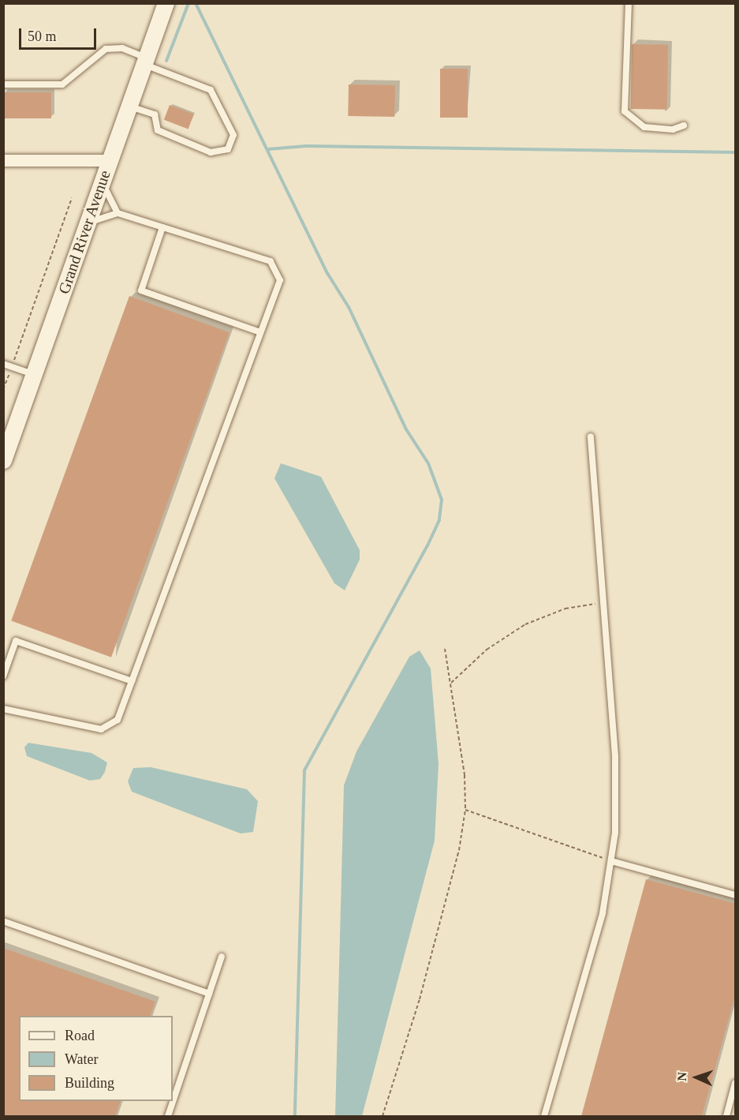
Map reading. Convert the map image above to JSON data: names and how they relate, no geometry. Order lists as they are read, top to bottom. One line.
{"streets":{"main road":["Grand River Avenue"]},"legend":["Road","Water","Building"],"scale_bar":"50 m","north":"left"}
